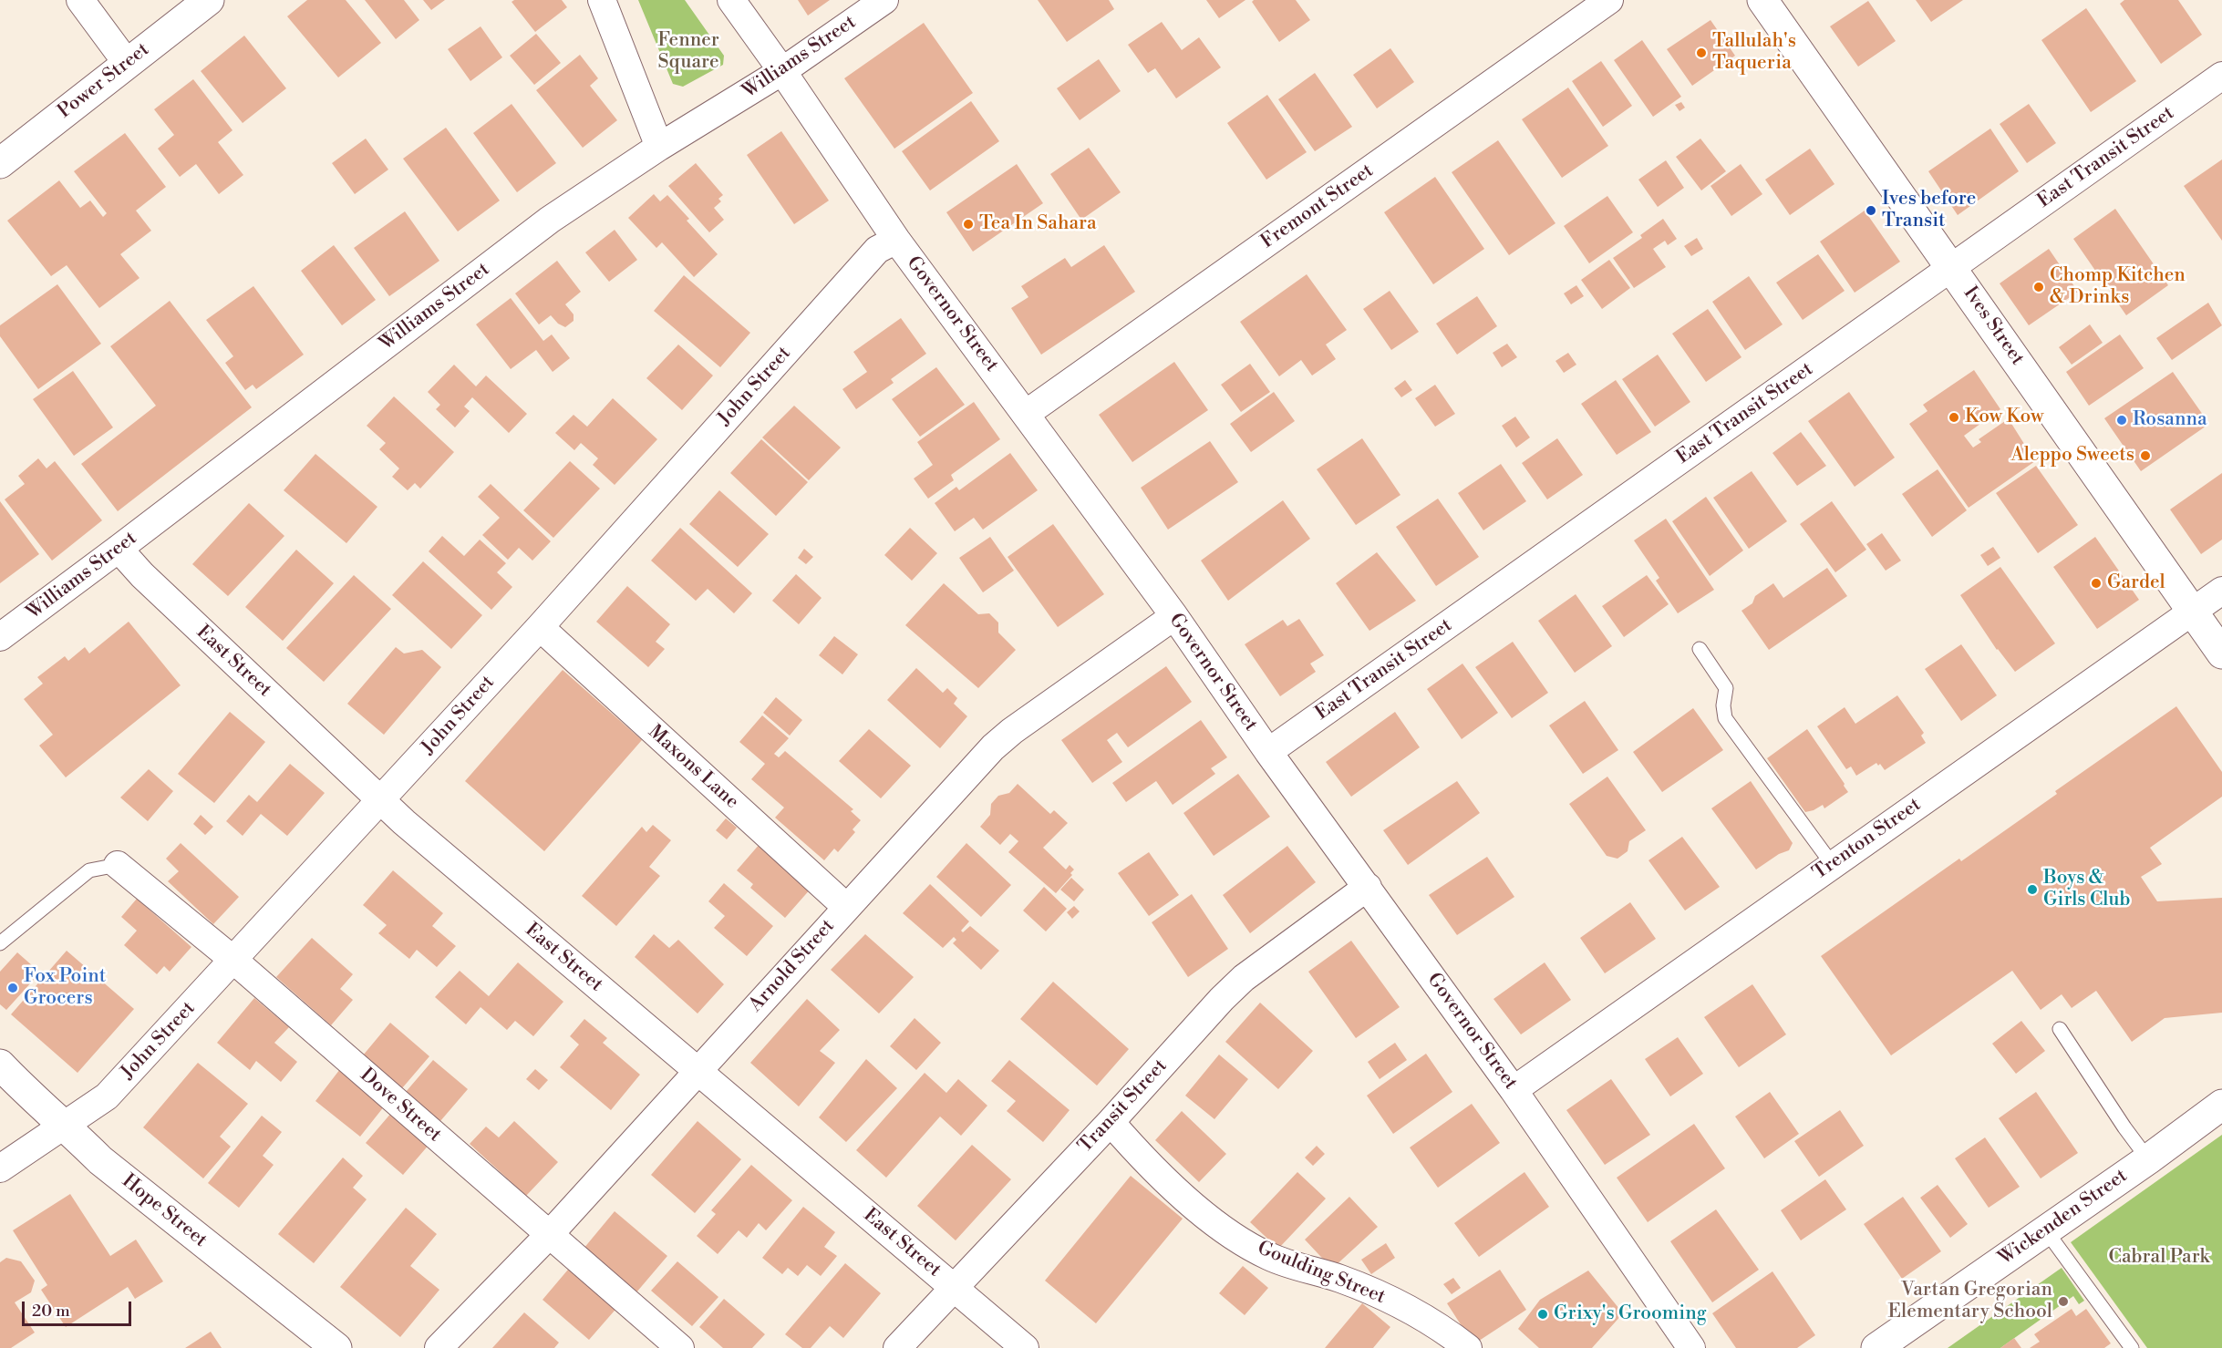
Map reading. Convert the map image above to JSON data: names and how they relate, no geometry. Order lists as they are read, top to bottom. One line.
{"streets":{"street":["Williams Street","Power Street","East Transit Street","Fremont Street","Governor Street","Ives Street","John Street","East Street","Maxons Lane","Trenton Street","Arnold Street","Dove Street","Transit Street","Hope Street","Wickenden Street","Goulding Street"]},"crossings":[["Williams Street","Governor Street"],["Williams Street","East Street"],["East Transit Street","Governor Street"],["East Transit Street","Ives Street"],["Fremont Street","Governor Street"],["Governor Street","John Street"],["Governor Street","Trenton Street"],["Governor Street","Arnold Street"],["Governor Street","Transit Street"],["Ives Street","Trenton Street"],["John Street","East Street"],["John Street","Maxons Lane"],["John Street","Dove Street"],["John Street","Hope Street"],["East Street","Arnold Street"],["East Street","Transit Street"],["Maxons Lane","Arnold Street"],["Arnold Street","Dove Street"],["Transit Street","Goulding Street"]],"parks":["Fenner Square","Cabral Park"],"places":["Tallulah's Taqueria","Ives before Transit","Tea In Sahara","Chomp Kitchen & Drinks","Kow Kow","Rosanna","Aleppo Sweets","Gardel","Boys & Girls Club","Fox Point Grocers","Vartan Gregorian Elementary School","Grixy's Grooming"],"scale_bar":"20 m"}
